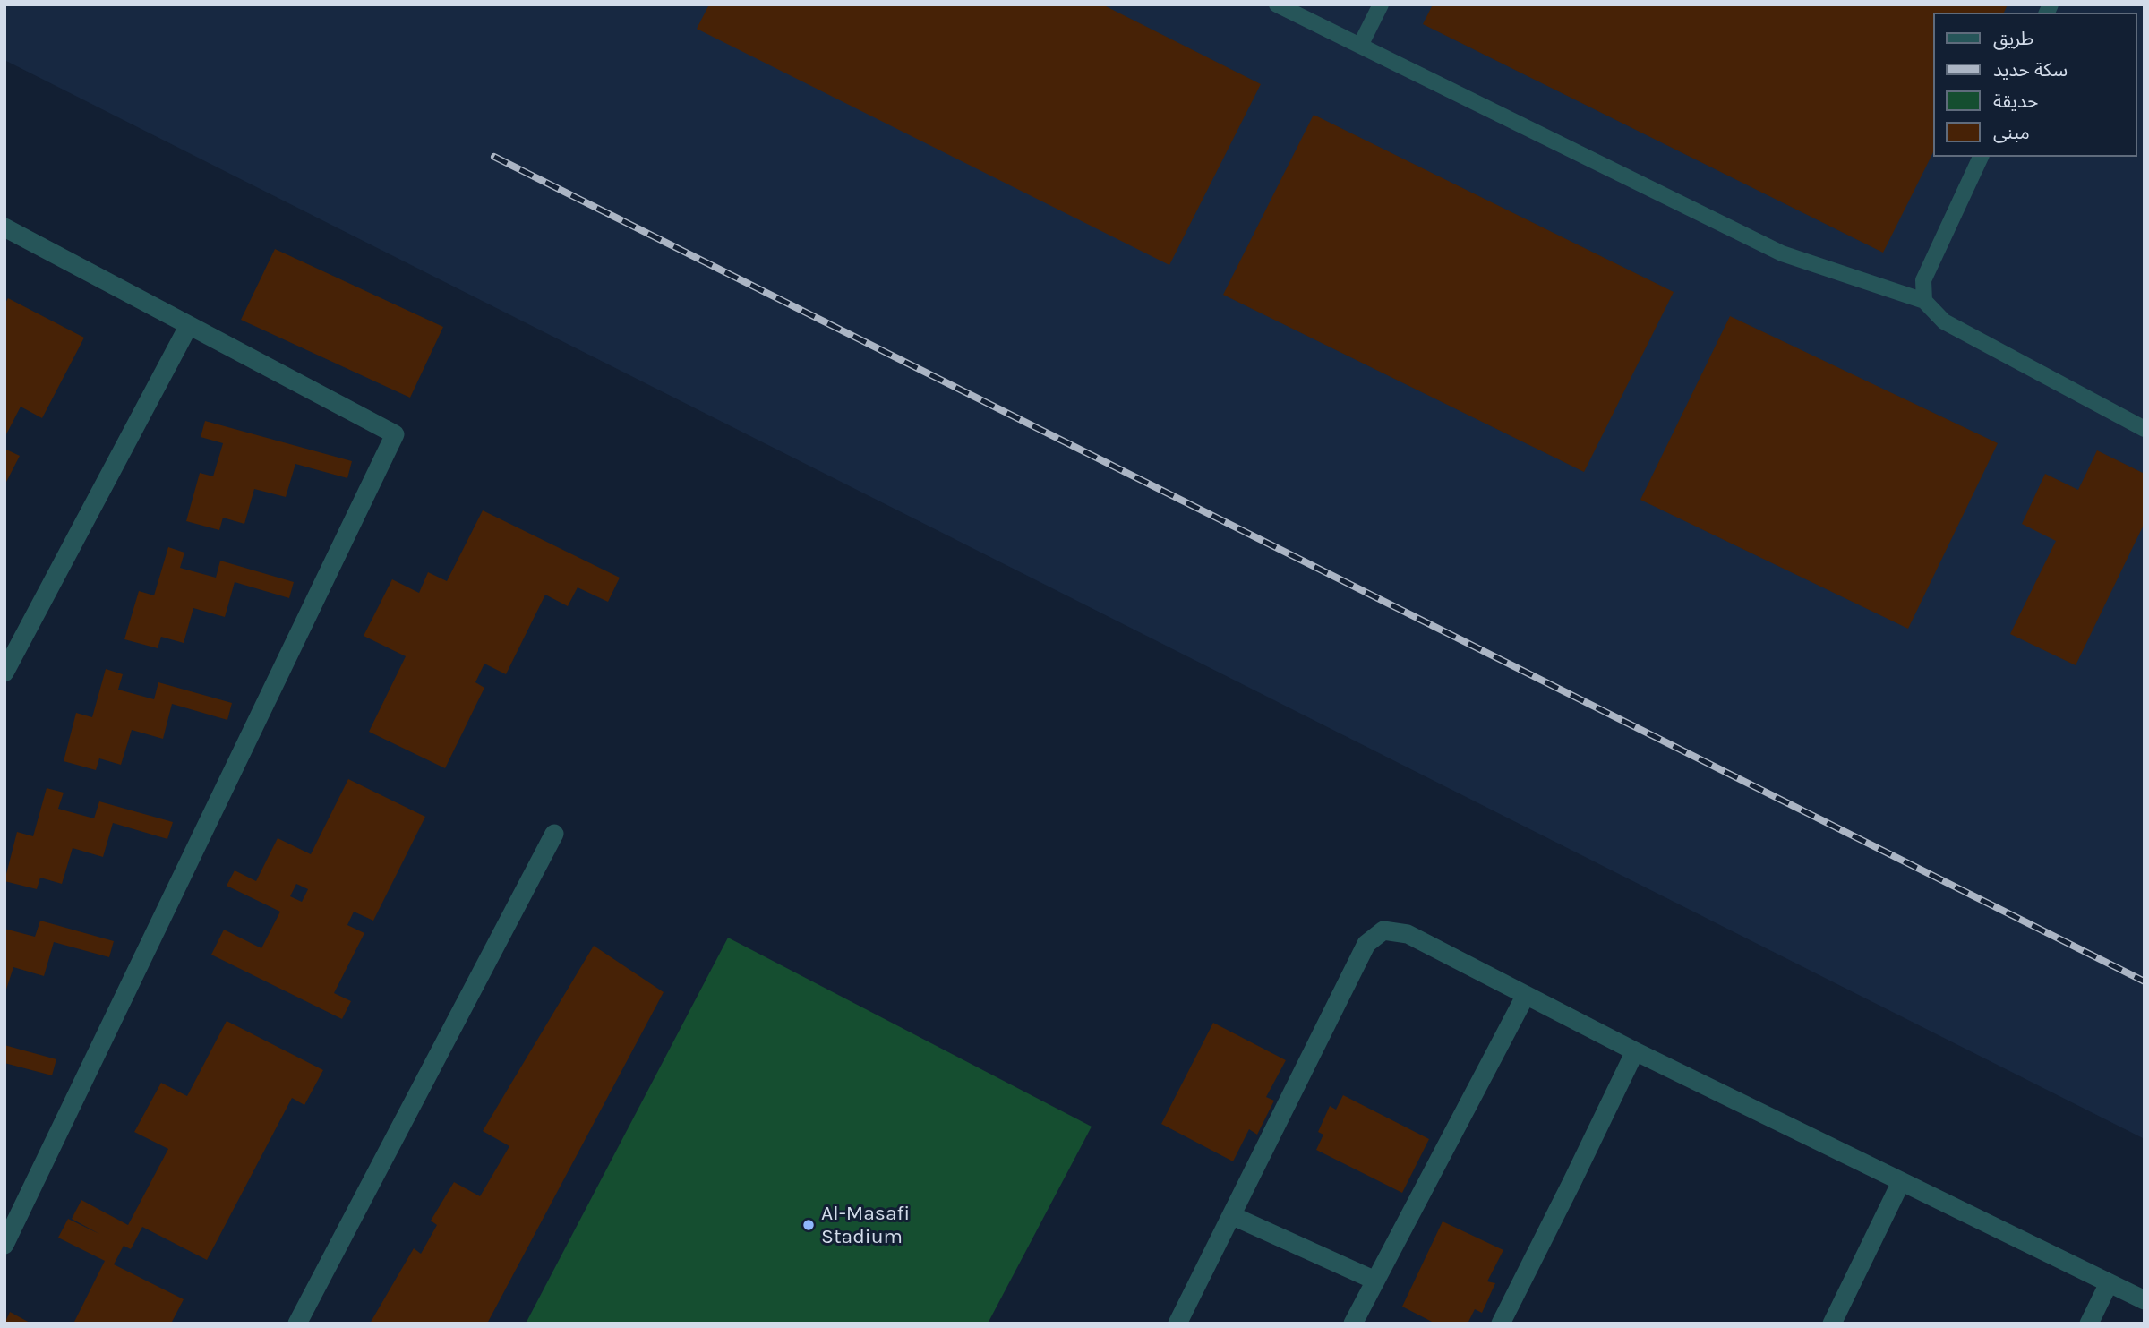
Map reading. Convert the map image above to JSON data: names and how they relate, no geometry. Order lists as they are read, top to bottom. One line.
{"places":["Al-Masafi Stadium"],"legend":["طريق","سكة حديد","حديقة","مبنى"]}
